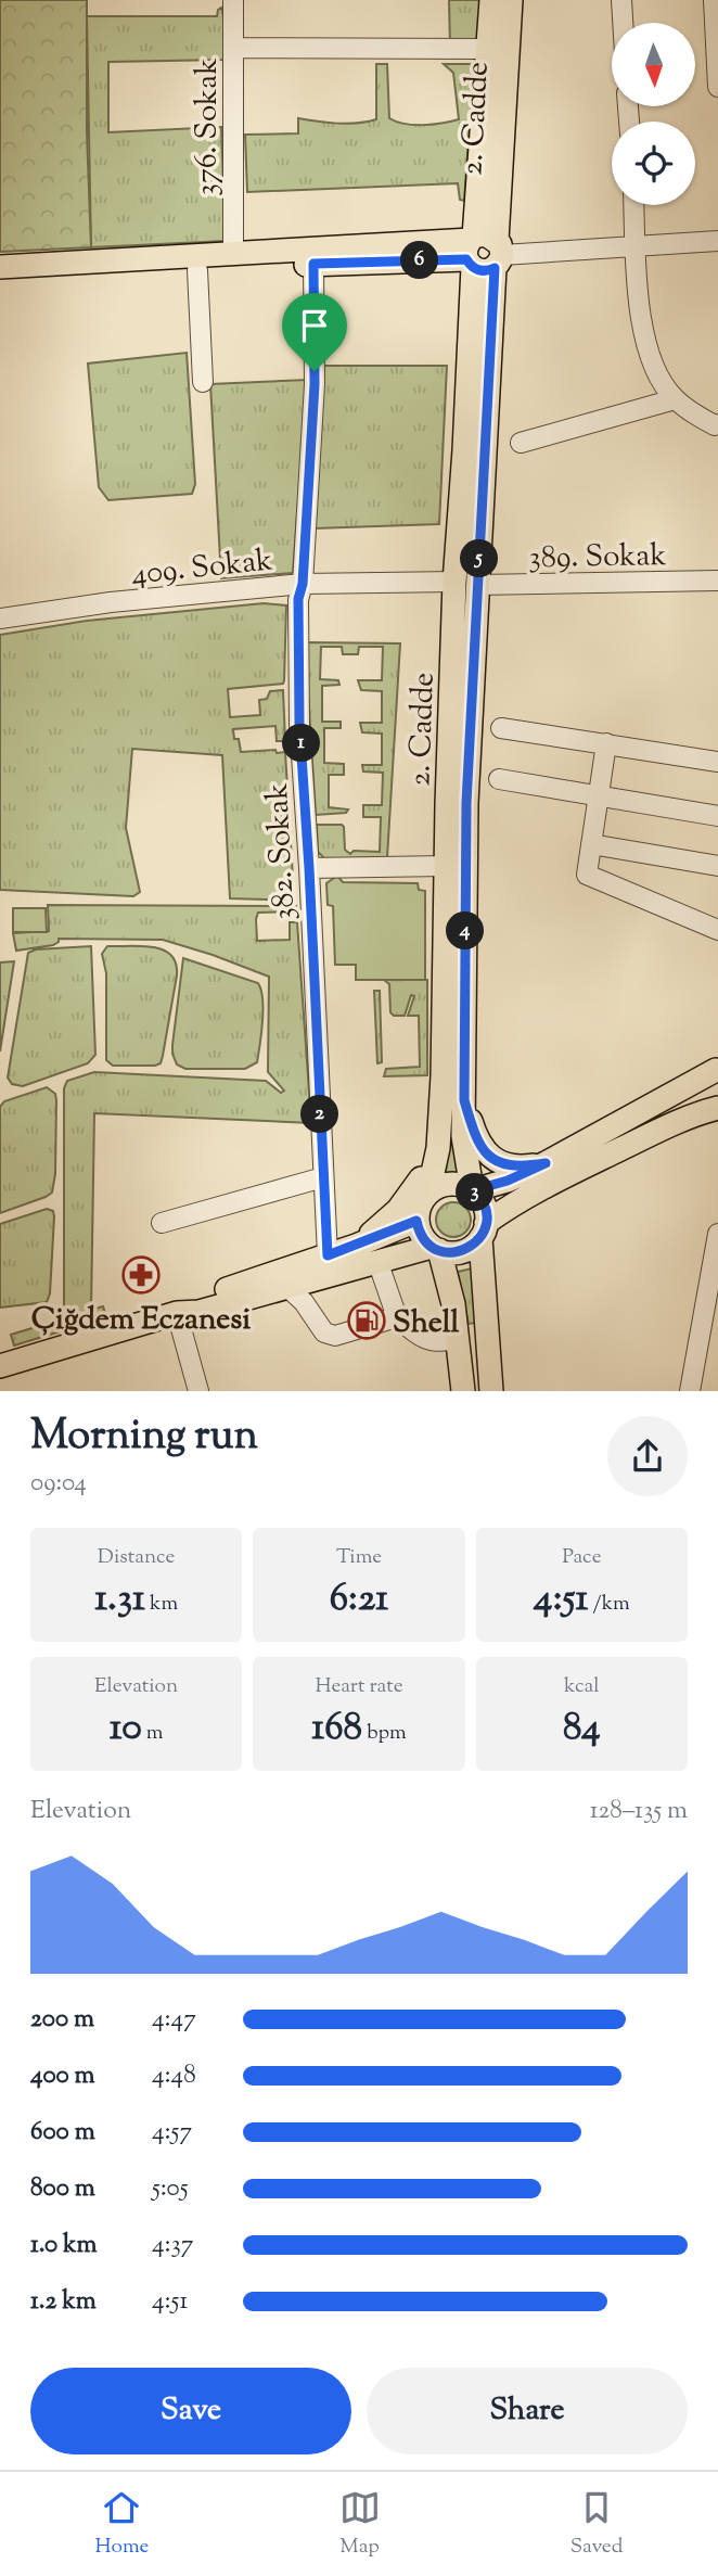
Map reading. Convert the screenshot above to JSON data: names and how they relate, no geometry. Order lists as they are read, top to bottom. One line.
{"streets":{"main road":["2. Cadde"],"street":["376. Sokak","389. Sokak","409. Sokak","382. Sokak"]},"crossings":[["2. Cadde","389. Sokak"],["2. Cadde","409. Sokak"],["409. Sokak","382. Sokak"]],"places":{"pharmacy":["Çiğdem Eczanesi"],"fuel station":["Shell"]},"north":"bottom","page":{"pins":["6","5","1","4","2","3"],"heading":["Morning run","09:04"],"stats":[["Distance","1.31 km"],["Time","6:21"],["Pace","4:51 /km"],["Elevation","10 m"],["Heart rate","168 bpm"],["kcal","84"]],"chart":["Elevation","128–135 m"],"list":[{"name":"200 m","note":"4:47"},{"name":"400 m","note":"4:48"},{"name":"600 m","note":"4:57"},{"name":"800 m","note":"5:05"},{"name":"1.0 km","note":"4:37"},{"name":"1.2 km","note":"4:51"}],"buttons":["Save","Share"],"tabs":["Home","Map","Saved"]}}
